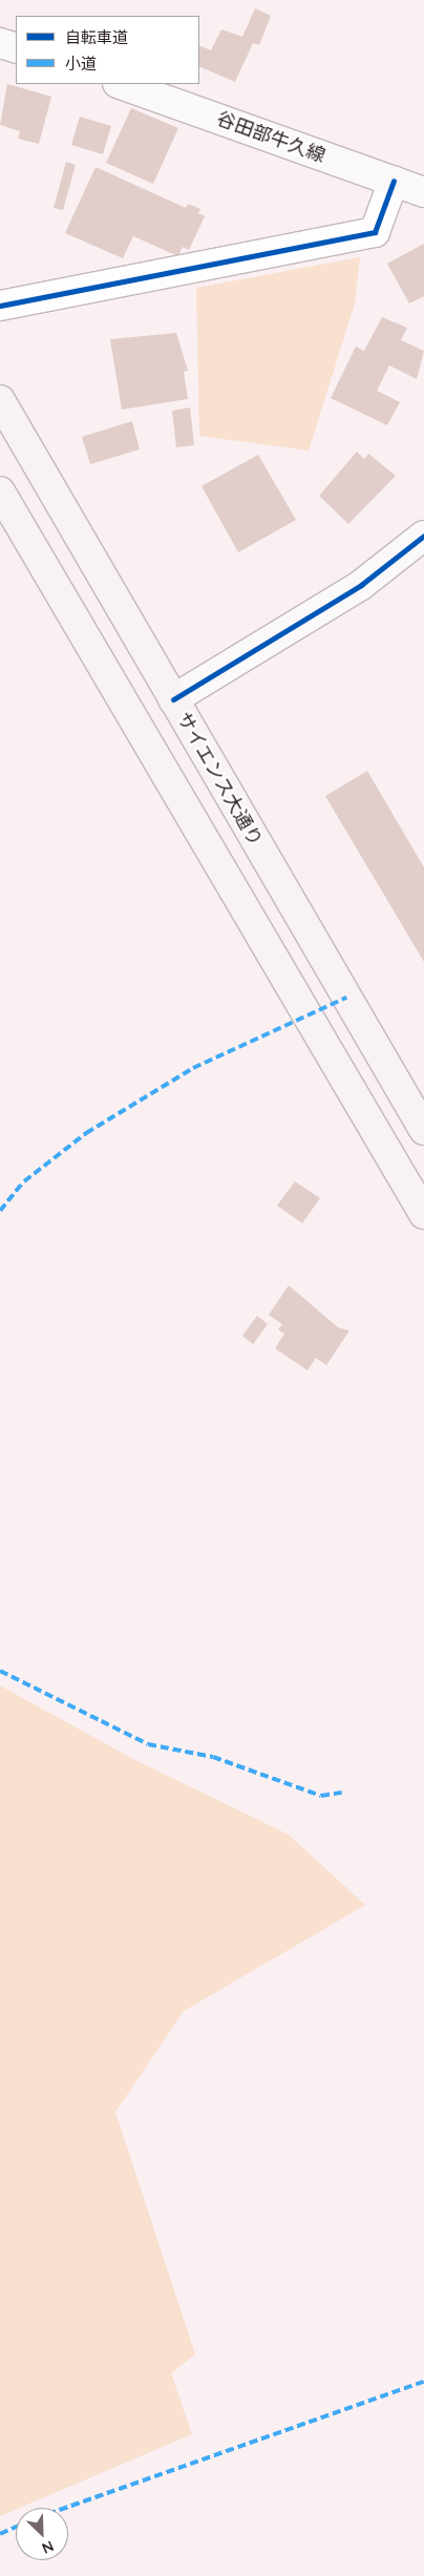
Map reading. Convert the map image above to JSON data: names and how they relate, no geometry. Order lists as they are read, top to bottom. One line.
{"streets":{"main road":["谷田部牛久線","サイエンス大通り"]},"legend":["自転車道","小道"],"north":"bottom right"}
